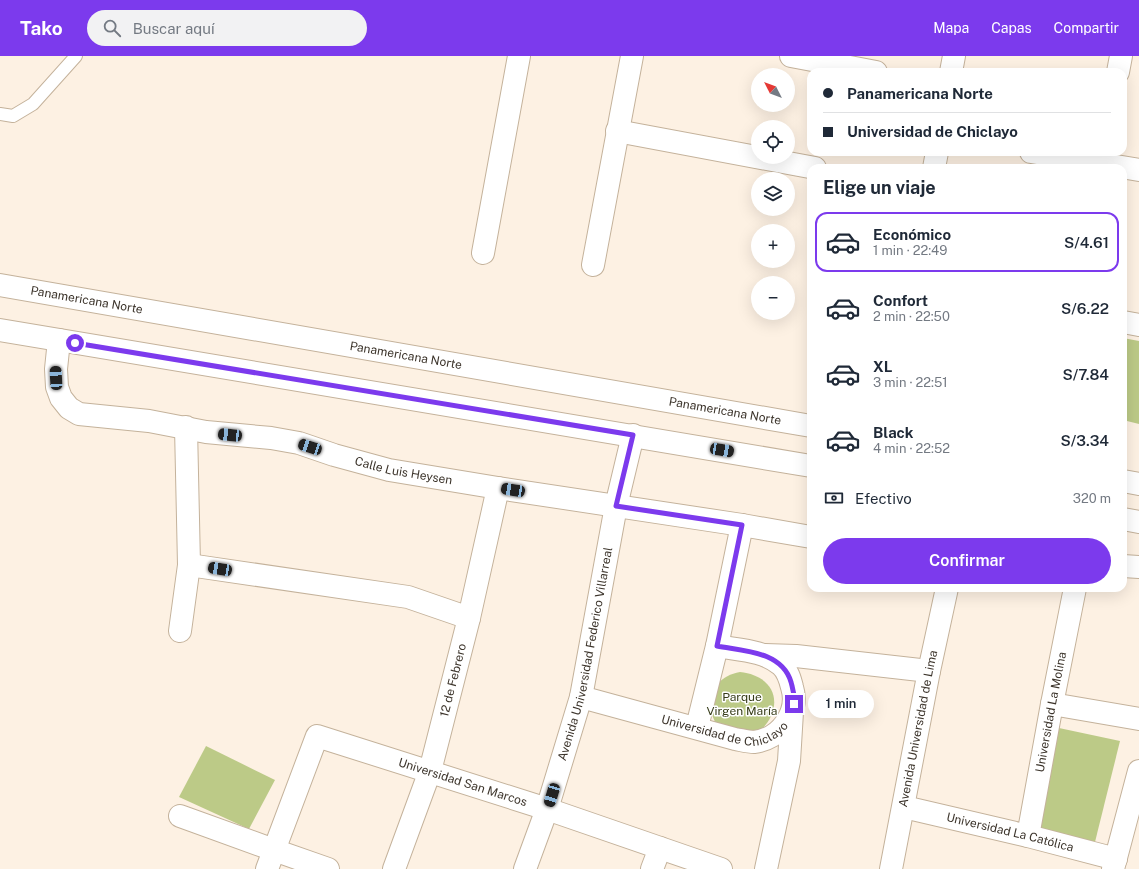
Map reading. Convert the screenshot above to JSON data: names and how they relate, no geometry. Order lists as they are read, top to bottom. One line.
{"streets":{"main road":["Panamericana Norte","Calle Luis Heysen","Avenida Universidad Federico Villarreal","12 de Febrero","Universidad La Molina","Universidad de Chiclayo","Avenida Universidad de Lima","Universidad San Marcos","Universidad La Católica"]},"crossings":[["Calle Luis Heysen","Avenida Universidad Federico Villarreal"],["Calle Luis Heysen","12 de Febrero"],["Avenida Universidad Federico Villarreal","Universidad de Chiclayo"],["Avenida Universidad Federico Villarreal","Universidad San Marcos"],["12 de Febrero","Universidad San Marcos"],["Universidad La Molina","Universidad La Católica"],["Avenida Universidad de Lima","Universidad La Católica"]],"parks":["Parque Virgen María"],"north":"top left","page":{"header":"Tako","search":"Buscar aquí","nav":["Mapa","Capas","Compartir"],"map_buttons":["+","−"],"banner":["Panamericana Norte","Universidad de Chiclayo"],"heading":"Elige un viaje","list":[{"name":"Económico","note":"1 min · 22:49","value":"S/4.61"},{"name":"Confort","note":"2 min · 22:50","value":"S/6.22"},{"name":"XL","note":"3 min · 22:51","value":"S/7.84"},{"name":"Black","note":"4 min · 22:52","value":"S/3.34"}],"pay":["Efectivo","320 m"],"buttons":"Confirmar","bubble":"1 min"}}
